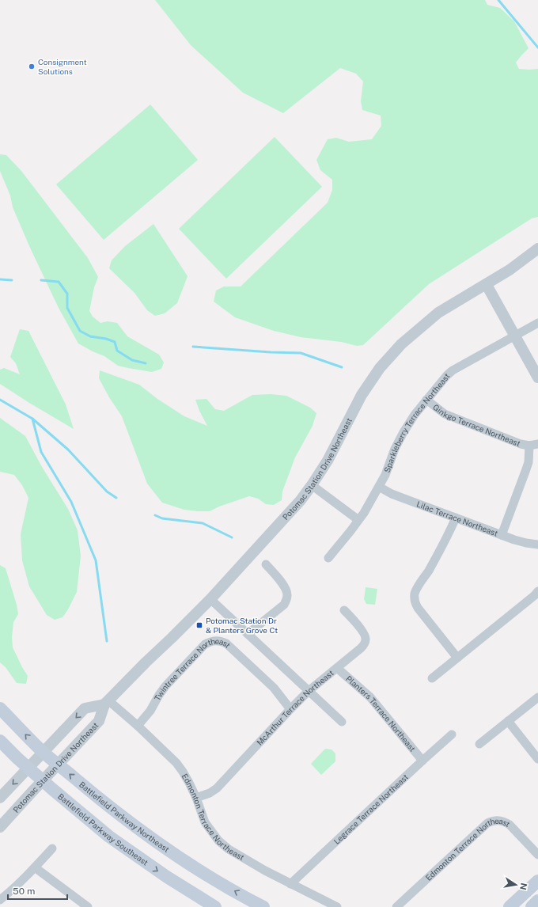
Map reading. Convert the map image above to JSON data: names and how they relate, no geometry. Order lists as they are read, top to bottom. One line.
{"streets":{"main road":["Battlefield Parkway Northeast","Battlefield Parkway Southeast"],"street":["Sparkleberry Terrace Northeast","Ginkgo Terrace Northeast","Potomac Station Drive Northeast","Lilac Terrace Northeast","Twintree Terrace Northeast","McArthur Terrace Northeast","Planters Terrace Northeast","Legrace Terrace Northeast","Edmonton Terrace Northeast"]},"crossings":[["Sparkleberry Terrace Northeast","Ginkgo Terrace Northeast"],["Sparkleberry Terrace Northeast","Lilac Terrace Northeast"],["Ginkgo Terrace Northeast","Lilac Terrace Northeast"],["Potomac Station Drive Northeast","Edmonton Terrace Northeast"],["Potomac Station Drive Northeast","Battlefield Parkway Northeast"],["Potomac Station Drive Northeast","Battlefield Parkway Southeast"],["Twintree Terrace Northeast","McArthur Terrace Northeast"],["Twintree Terrace Northeast","Edmonton Terrace Northeast"],["McArthur Terrace Northeast","Planters Terrace Northeast"],["McArthur Terrace Northeast","Edmonton Terrace Northeast"],["Planters Terrace Northeast","Legrace Terrace Northeast"],["Legrace Terrace Northeast","Edmonton Terrace Northeast"]],"one_way":["Battlefield Parkway Northeast","Battlefield Parkway Southeast"],"places":{"other":["Consignment Solutions"],"transit":["Potomac Station Dr & Planters Grove Ct"]},"scale_bar":"50 m","north":"right"}
